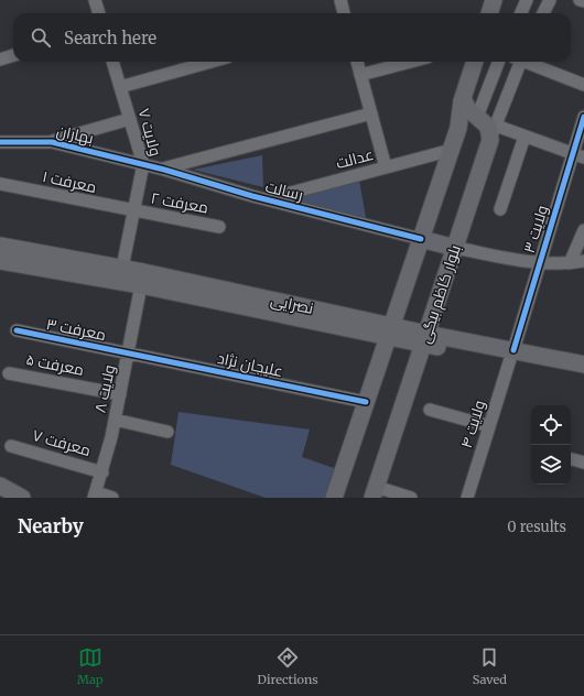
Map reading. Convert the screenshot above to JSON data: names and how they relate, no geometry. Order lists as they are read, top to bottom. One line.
{"streets":{"main road":["بلوار کاظم بیگی","نصرایی"],"street":["ولایت ۷","بهاران","عدالت","معرفت ۱","رسالت","معرفت ۲","ولایت ۳","معرفت ۳","معرفت ۵","علیجان نژاد","ولایت ۸","ولایت ۴","معرفت ۷"]},"crossings":[["ولایت ۷","بهاران"],["ولایت ۷","معرفت ۱"],["ولایت ۷","رسالت"],["ولایت ۷","معرفت ۲"],["ولایت ۷","نصرایی"],["بهاران","رسالت"],["عدالت","رسالت"],["معرفت ۱","معرفت ۲"],["ولایت ۳","نصرایی"],["ولایت ۳","ولایت ۴"],["بلوار کاظم بیگی","نصرایی"],["نصرایی","ولایت ۴"],["معرفت ۳","علیجان نژاد"],["معرفت ۳","ولایت ۸"],["معرفت ۵","ولایت ۸"],["علیجان نژاد","ولایت ۸"],["ولایت ۸","معرفت ۷"]],"page":{"search":"Search here","heading":["Nearby","0 results"],"nav":["Map","Directions","Saved"]}}
